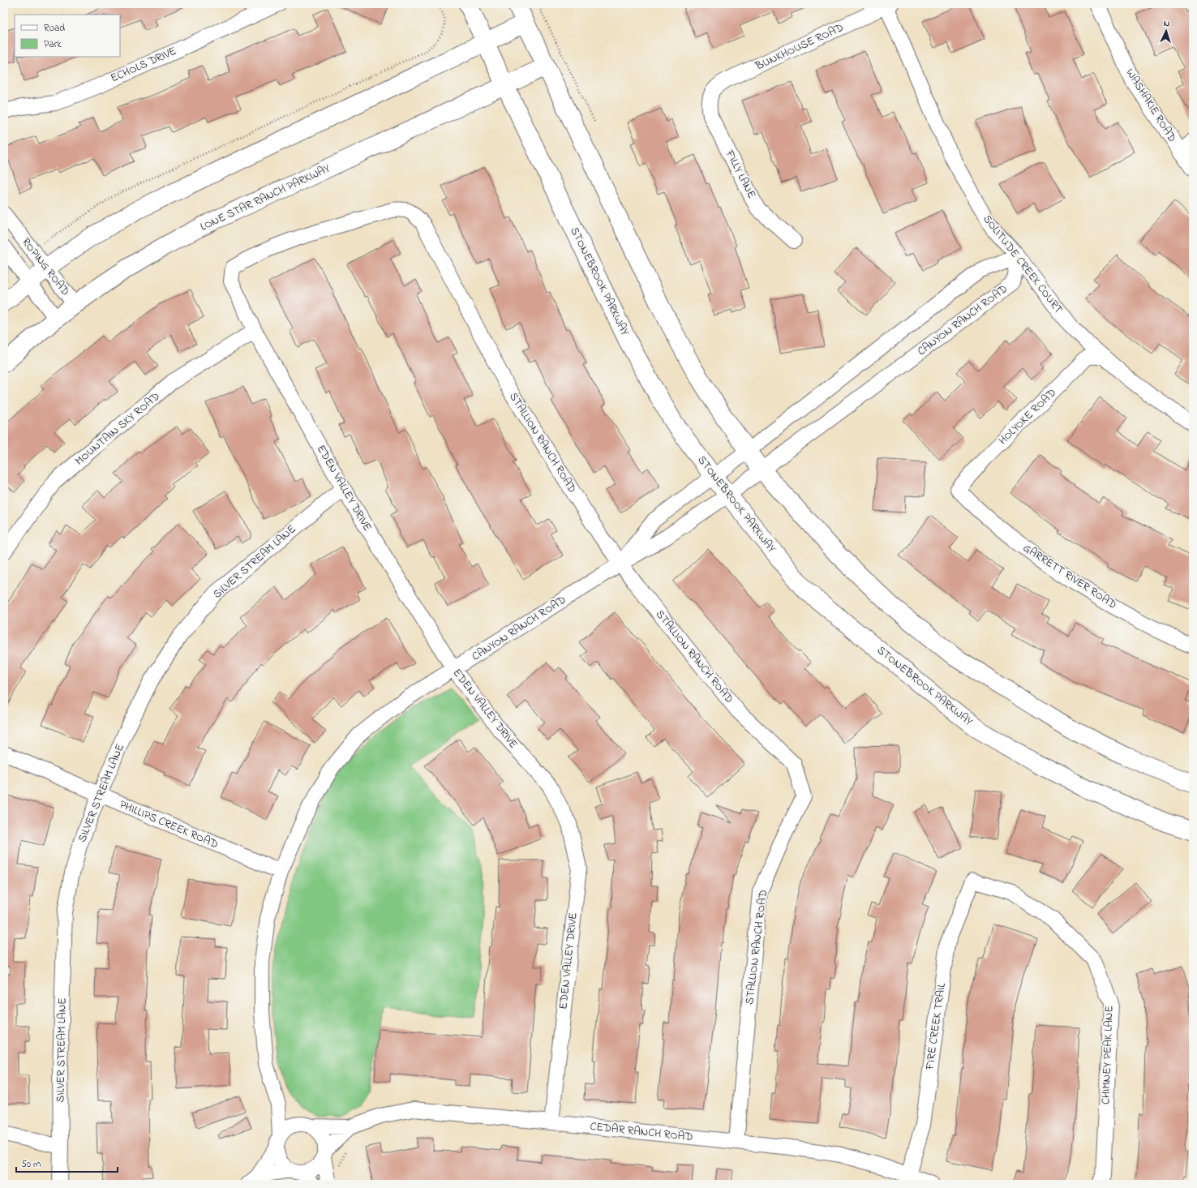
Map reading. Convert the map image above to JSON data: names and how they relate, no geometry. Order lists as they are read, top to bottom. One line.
{"streets":{"main road":["LONE STAR RANCH PARKWAY","STONEBROOK PARKWAY"],"street":["BUNKHOUSE ROAD","ECHOLS DRIVE","WASHAKIE ROAD","FILLY LANE","SOLITUDE CREEK COURT","ROPING ROAD","CANYON RANCH ROAD","HOLYOKE ROAD","MOUNTAIN SKY ROAD","STALLION RANCH ROAD","EDEN VALLEY DRIVE","SILVER STREAM LANE","GARRETT RIVER ROAD","PHILLIPS CREEK ROAD","FIRE CREEK TRAIL","CHIMNEY PEAK LANE","CEDAR RANCH ROAD"]},"crossings":[["BUNKHOUSE ROAD","FILLY LANE"],["BUNKHOUSE ROAD","SOLITUDE CREEK COURT"],["LONE STAR RANCH PARKWAY","ROPING ROAD"],["LONE STAR RANCH PARKWAY","STONEBROOK PARKWAY"],["SOLITUDE CREEK COURT","CANYON RANCH ROAD"],["SOLITUDE CREEK COURT","HOLYOKE ROAD"],["STONEBROOK PARKWAY","CANYON RANCH ROAD"],["CANYON RANCH ROAD","STALLION RANCH ROAD"],["CANYON RANCH ROAD","EDEN VALLEY DRIVE"],["CANYON RANCH ROAD","PHILLIPS CREEK ROAD"],["CANYON RANCH ROAD","CEDAR RANCH ROAD"],["HOLYOKE ROAD","GARRETT RIVER ROAD"],["MOUNTAIN SKY ROAD","EDEN VALLEY DRIVE"],["STALLION RANCH ROAD","EDEN VALLEY DRIVE"],["STALLION RANCH ROAD","CEDAR RANCH ROAD"],["EDEN VALLEY DRIVE","SILVER STREAM LANE"],["EDEN VALLEY DRIVE","CEDAR RANCH ROAD"],["SILVER STREAM LANE","PHILLIPS CREEK ROAD"],["FIRE CREEK TRAIL","CHIMNEY PEAK LANE"],["FIRE CREEK TRAIL","CEDAR RANCH ROAD"]],"legend":["Road","Park"],"scale_bar":"50 m","north":"top"}
